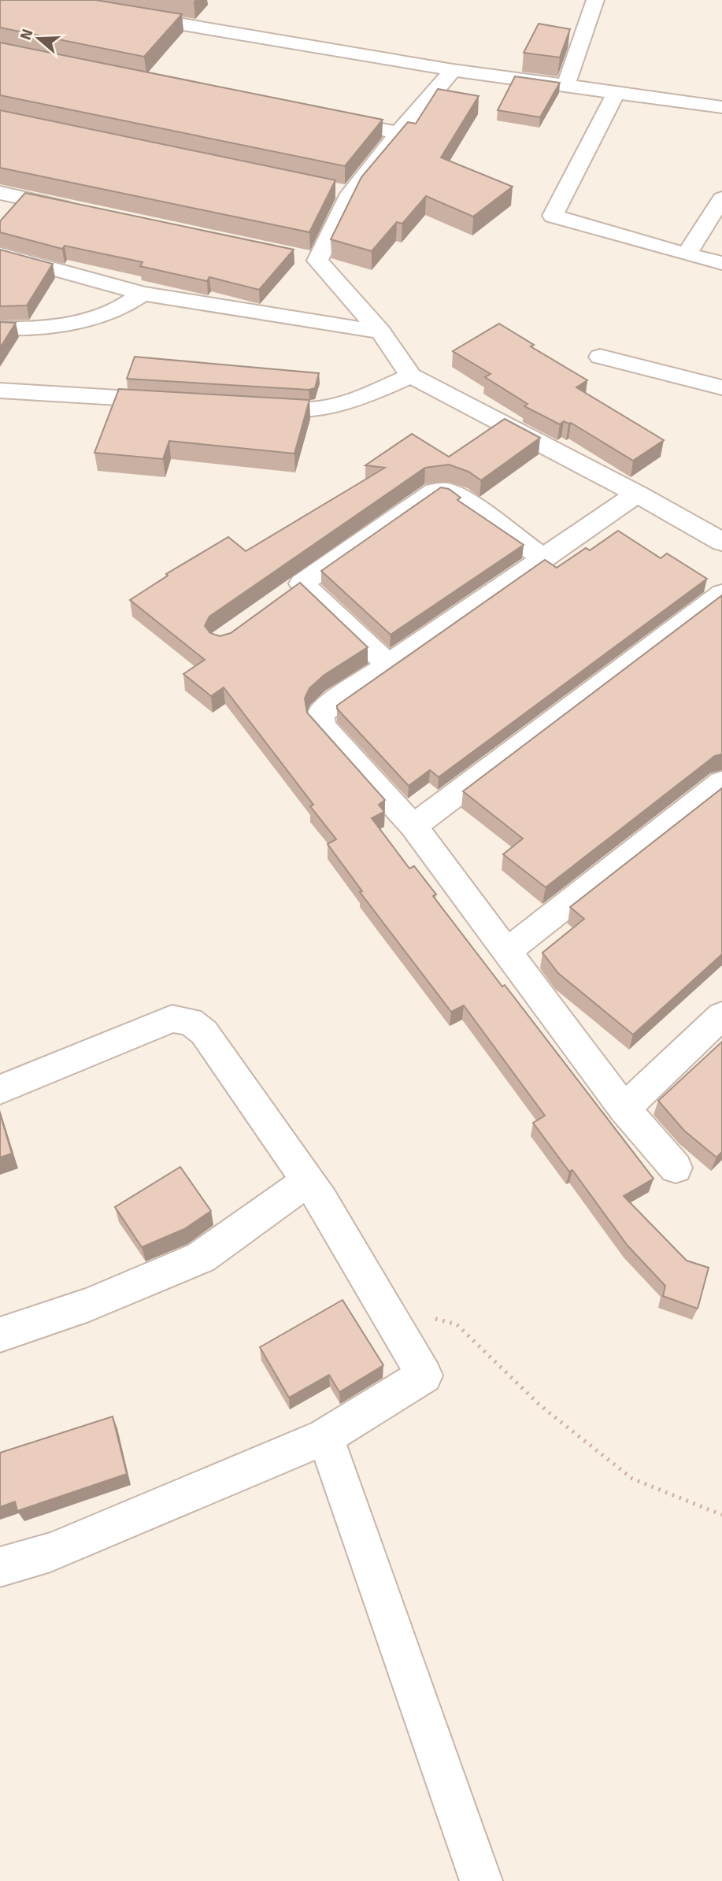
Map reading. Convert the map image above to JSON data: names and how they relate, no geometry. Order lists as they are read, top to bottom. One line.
{"north":"left"}
